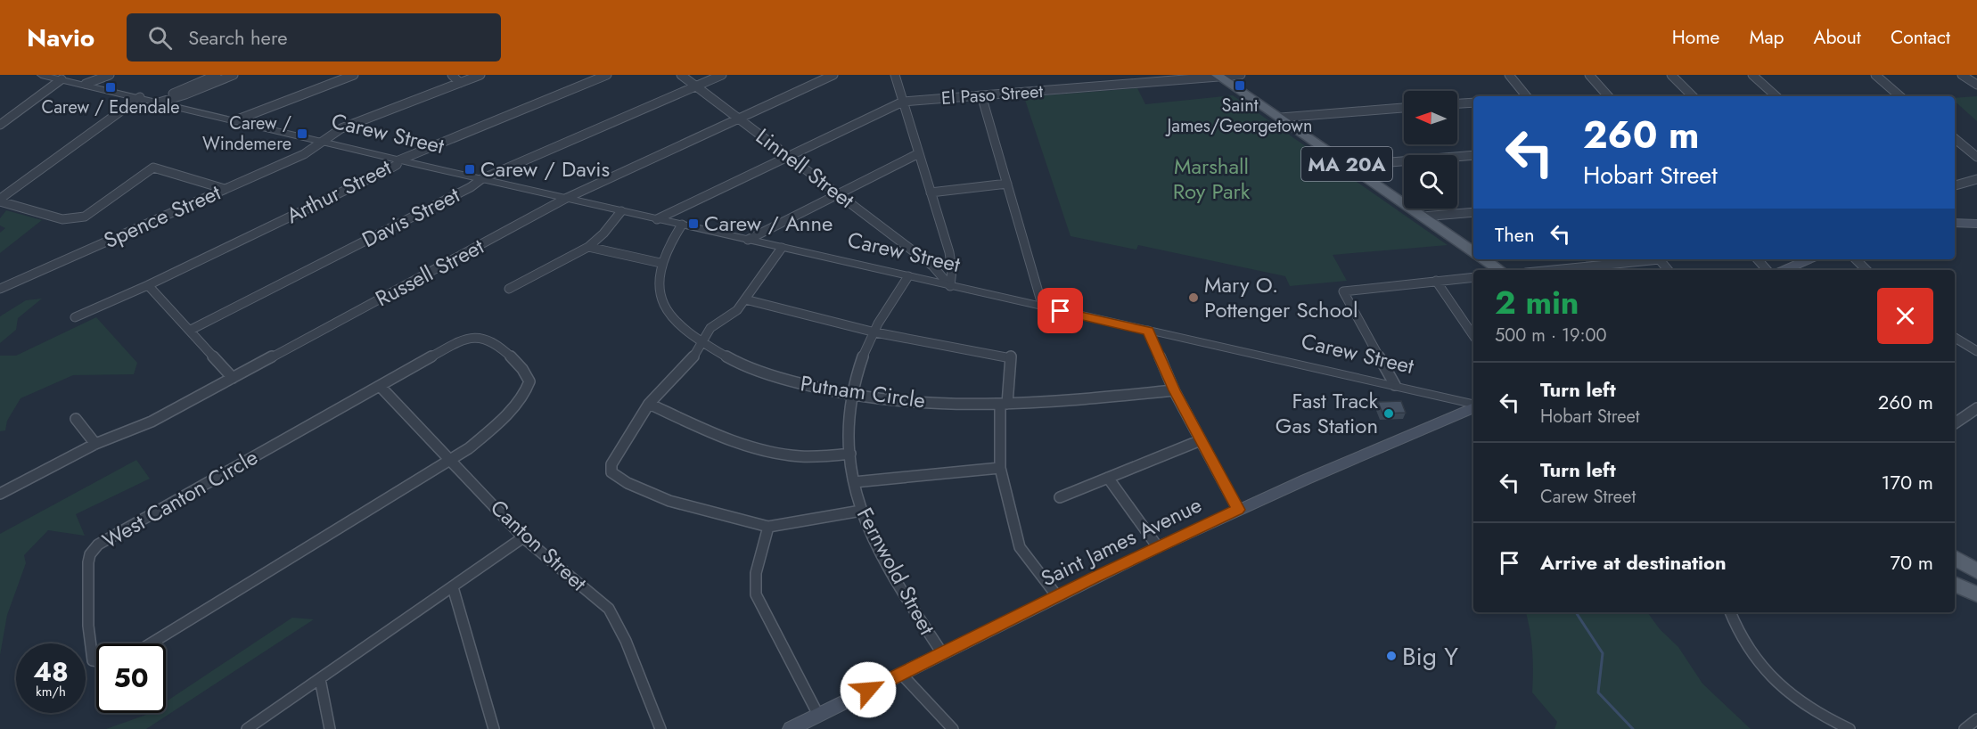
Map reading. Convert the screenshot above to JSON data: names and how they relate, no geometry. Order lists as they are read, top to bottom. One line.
{"streets":{"main road":["MA 20A","Saint James Avenue"],"street":["El Paso Street","Carew Street","Linnell Street","Arthur Street","Spence Street","Davis Street","Russell Street","Putnam Circle","West Canton Circle","Canton Street","Fernwold Street"]},"crossings":[["El Paso Street","MA 20A"],["Carew Street","Linnell Street"],["Carew Street","Arthur Street"],["Carew Street","Spence Street"],["Carew Street","Davis Street"],["Carew Street","Russell Street"],["Carew Street","Putnam Circle"],["Carew Street","Fernwold Street"],["Linnell Street","Davis Street"],["Linnell Street","Russell Street"],["Putnam Circle","Fernwold Street"],["West Canton Circle","Canton Street"],["Saint James Avenue","Fernwold Street"]],"parks":["Marshall Roy Park"],"places":{"transit":["Saint James/Georgetown","Carew / Edendale","Carew / Windemere","Carew / Davis","Carew / Anne"],"other":["Mary O. Pottenger School","Fast Track Gas Station","Big Y"]},"north":"left","page":{"header":"Navio","search":"Search here","nav":["Home","Map","About","Contact"],"turn":["260 m","Hobart Street"],"then":"Then","heading":["2 min","500 m · 19:00"],"list":[{"name":"Turn left","note":"Hobart Street","value":"260 m"},{"name":"Turn left","note":"Carew Street","value":"170 m"},{"name":"Arrive at destination","value":"70 m"}],"speed":"48 km/h","limit":"50"}}
